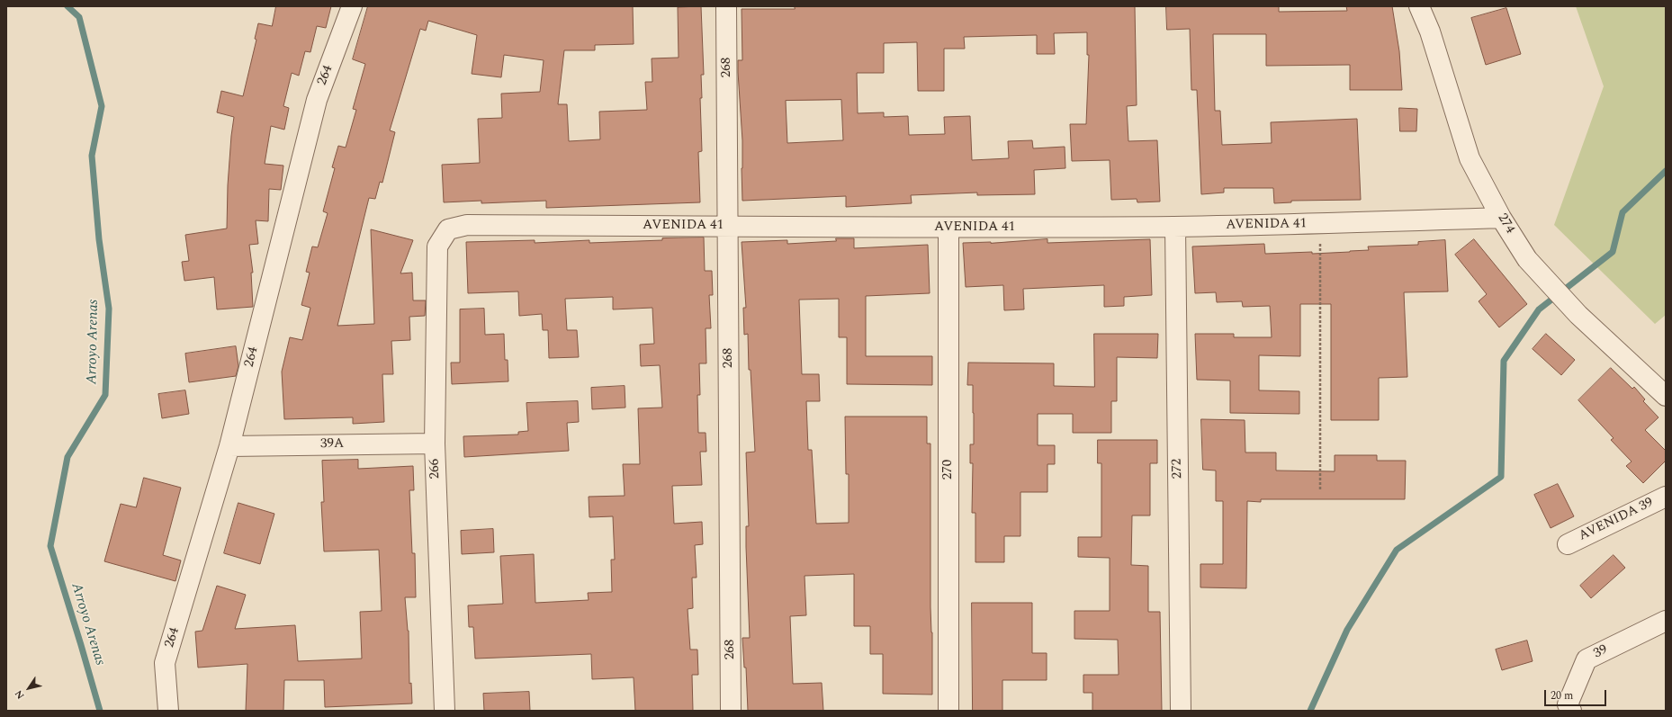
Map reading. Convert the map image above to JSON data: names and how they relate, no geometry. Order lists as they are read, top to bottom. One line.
{"streets":{"street":["268","264","274","AVENIDA 41","39A","266","272","270","AVENIDA 39","39"]},"crossings":[["268","AVENIDA 41"],["264","39A"],["274","AVENIDA 41"],["AVENIDA 41","266"],["AVENIDA 41","272"],["AVENIDA 41","270"],["39A","266"]],"water":["Arroyo Arenas"],"scale_bar":"20 m","north":"bottom left"}
